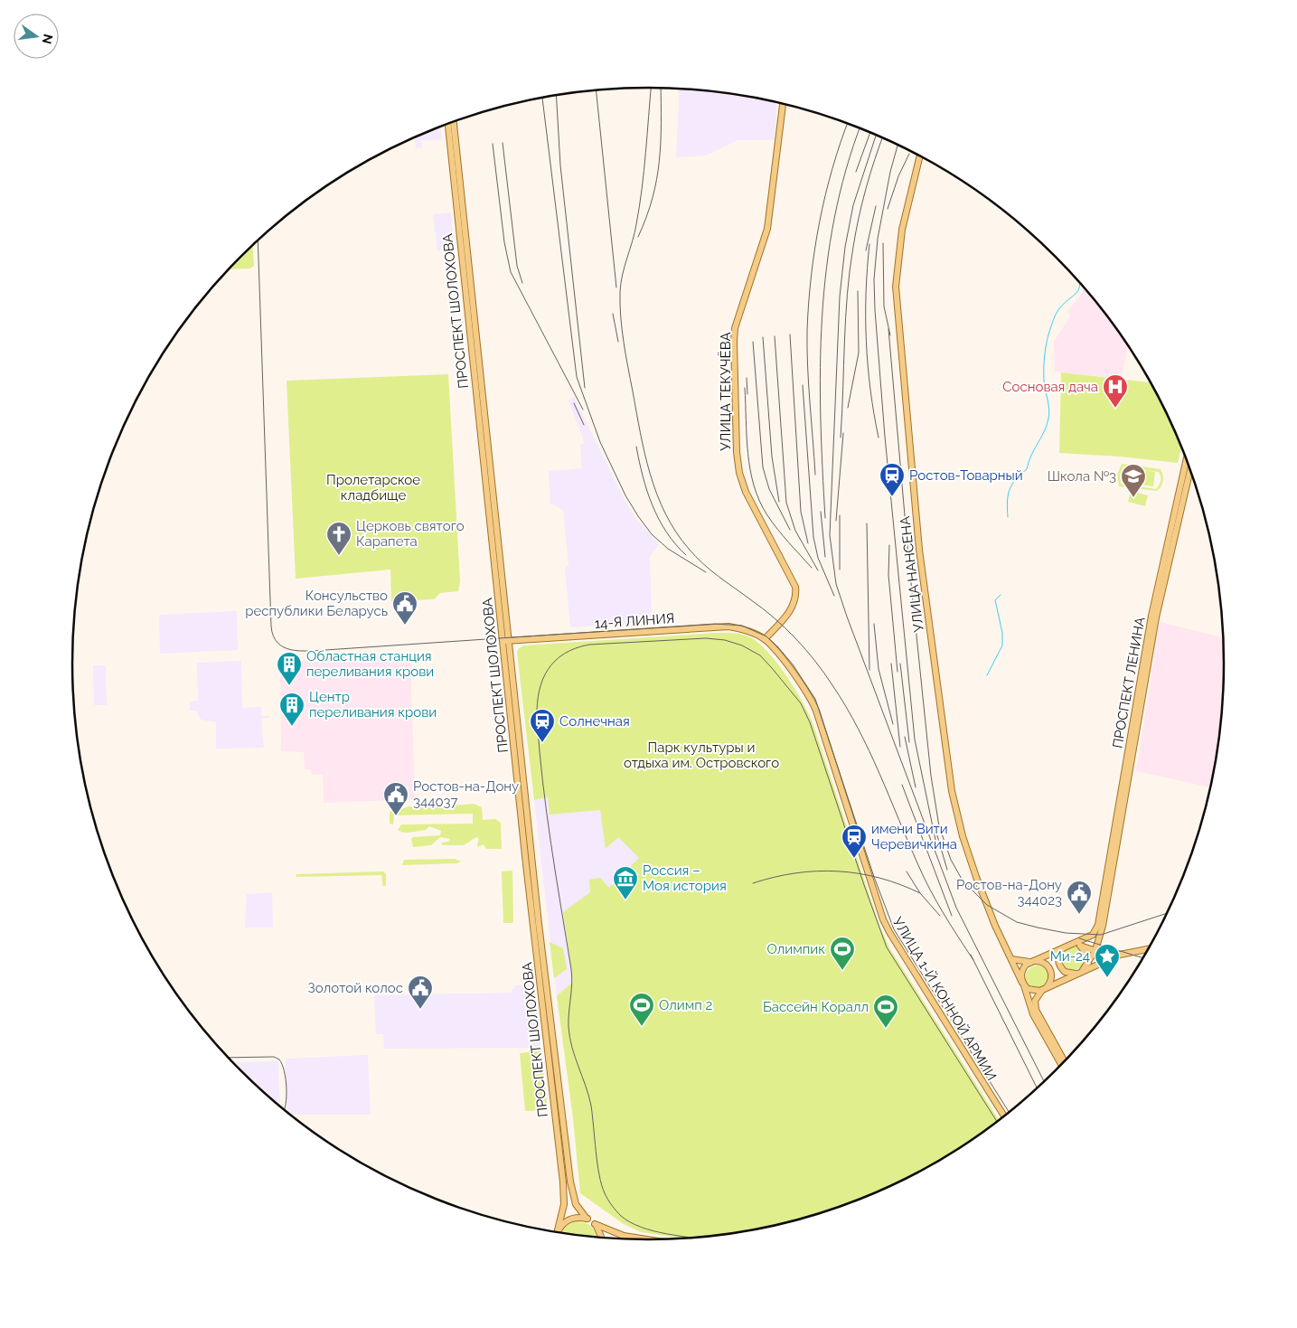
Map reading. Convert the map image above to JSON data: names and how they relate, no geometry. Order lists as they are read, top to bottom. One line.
{"streets":{"main road":["ПРОСПЕКТ ШОЛОХОВА","УЛИЦА ТЕКУЧЁВА","УЛИЦА НАНСЕНА","14-Я ЛИНИЯ","ПРОСПЕКТ ЛЕНИНА","УЛИЦА 1-Й КОННОЙ АРМИИ"]},"crossings":[["ПРОСПЕКТ ШОЛОХОВА","14-Я ЛИНИЯ"],["УЛИЦА ТЕКУЧЁВА","14-Я ЛИНИЯ"],["УЛИЦА ТЕКУЧЁВА","УЛИЦА 1-Й КОННОЙ АРМИИ"],["14-Я ЛИНИЯ","УЛИЦА 1-Й КОННОЙ АРМИИ"]],"parks":["Пролетарское кладбище","Парк культуры и отдыха им. Островского"],"places":{"hospital":["Сосновая дача"],"station":["Ростов-Товарный","Солнечная","имени Вити Черевичкина"],"school or university":["Школа №3"],"church":["Церковь святого Карапета"],"public building":["Консульство республики Беларусь","Ростов-на-Дону 344037","Ростов-на-Дону 344023","Золотой колос"],"building":["Областная станция переливания крови","Центр переливания крови"],"museum":["Россия – Моя история"],"sports":["Олимпик","Олимп 2","Бассейн Коралл"],"place":["Ми-24"]},"north":"right"}
